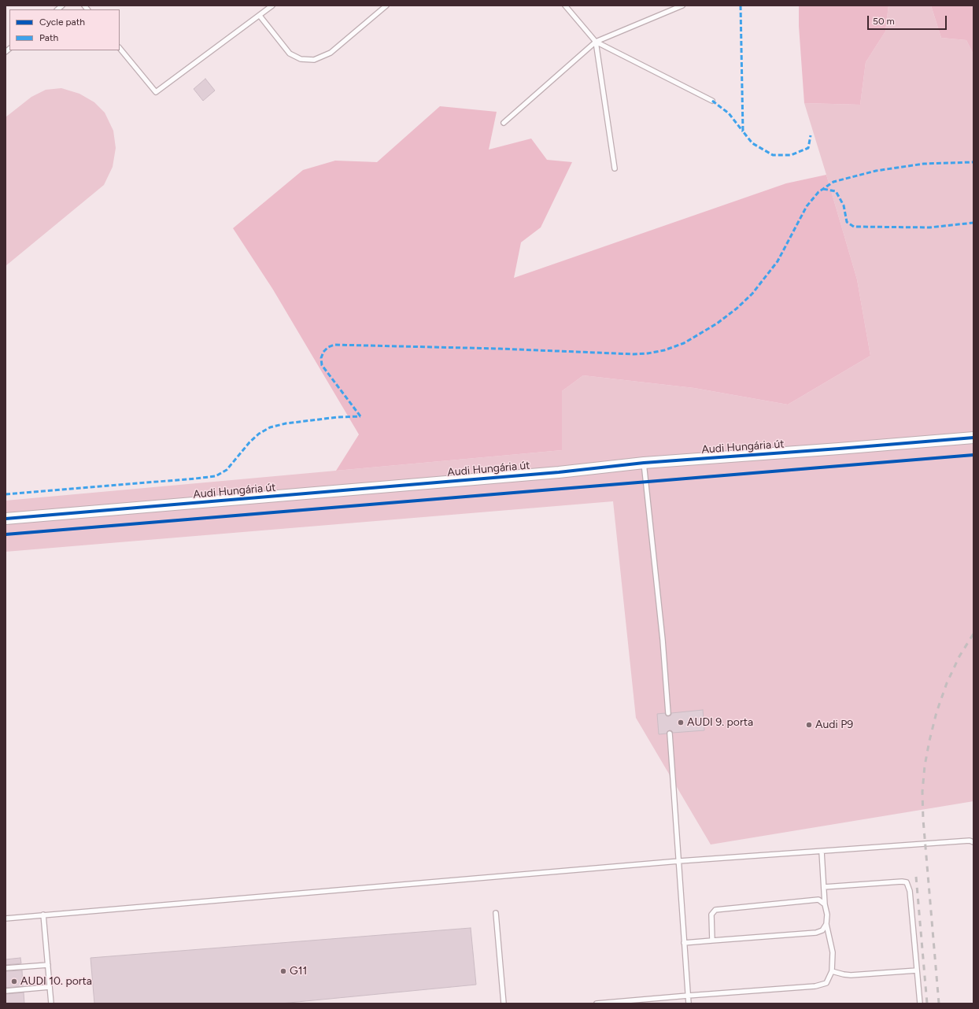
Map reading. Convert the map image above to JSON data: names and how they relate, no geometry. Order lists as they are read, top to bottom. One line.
{"streets":{"street":["Audi Hungária út"]},"places":["AUDI 9. porta","Audi P9","G11","AUDI 10. porta"],"legend":["Cycle path","Path"],"scale_bar":"50 m"}
